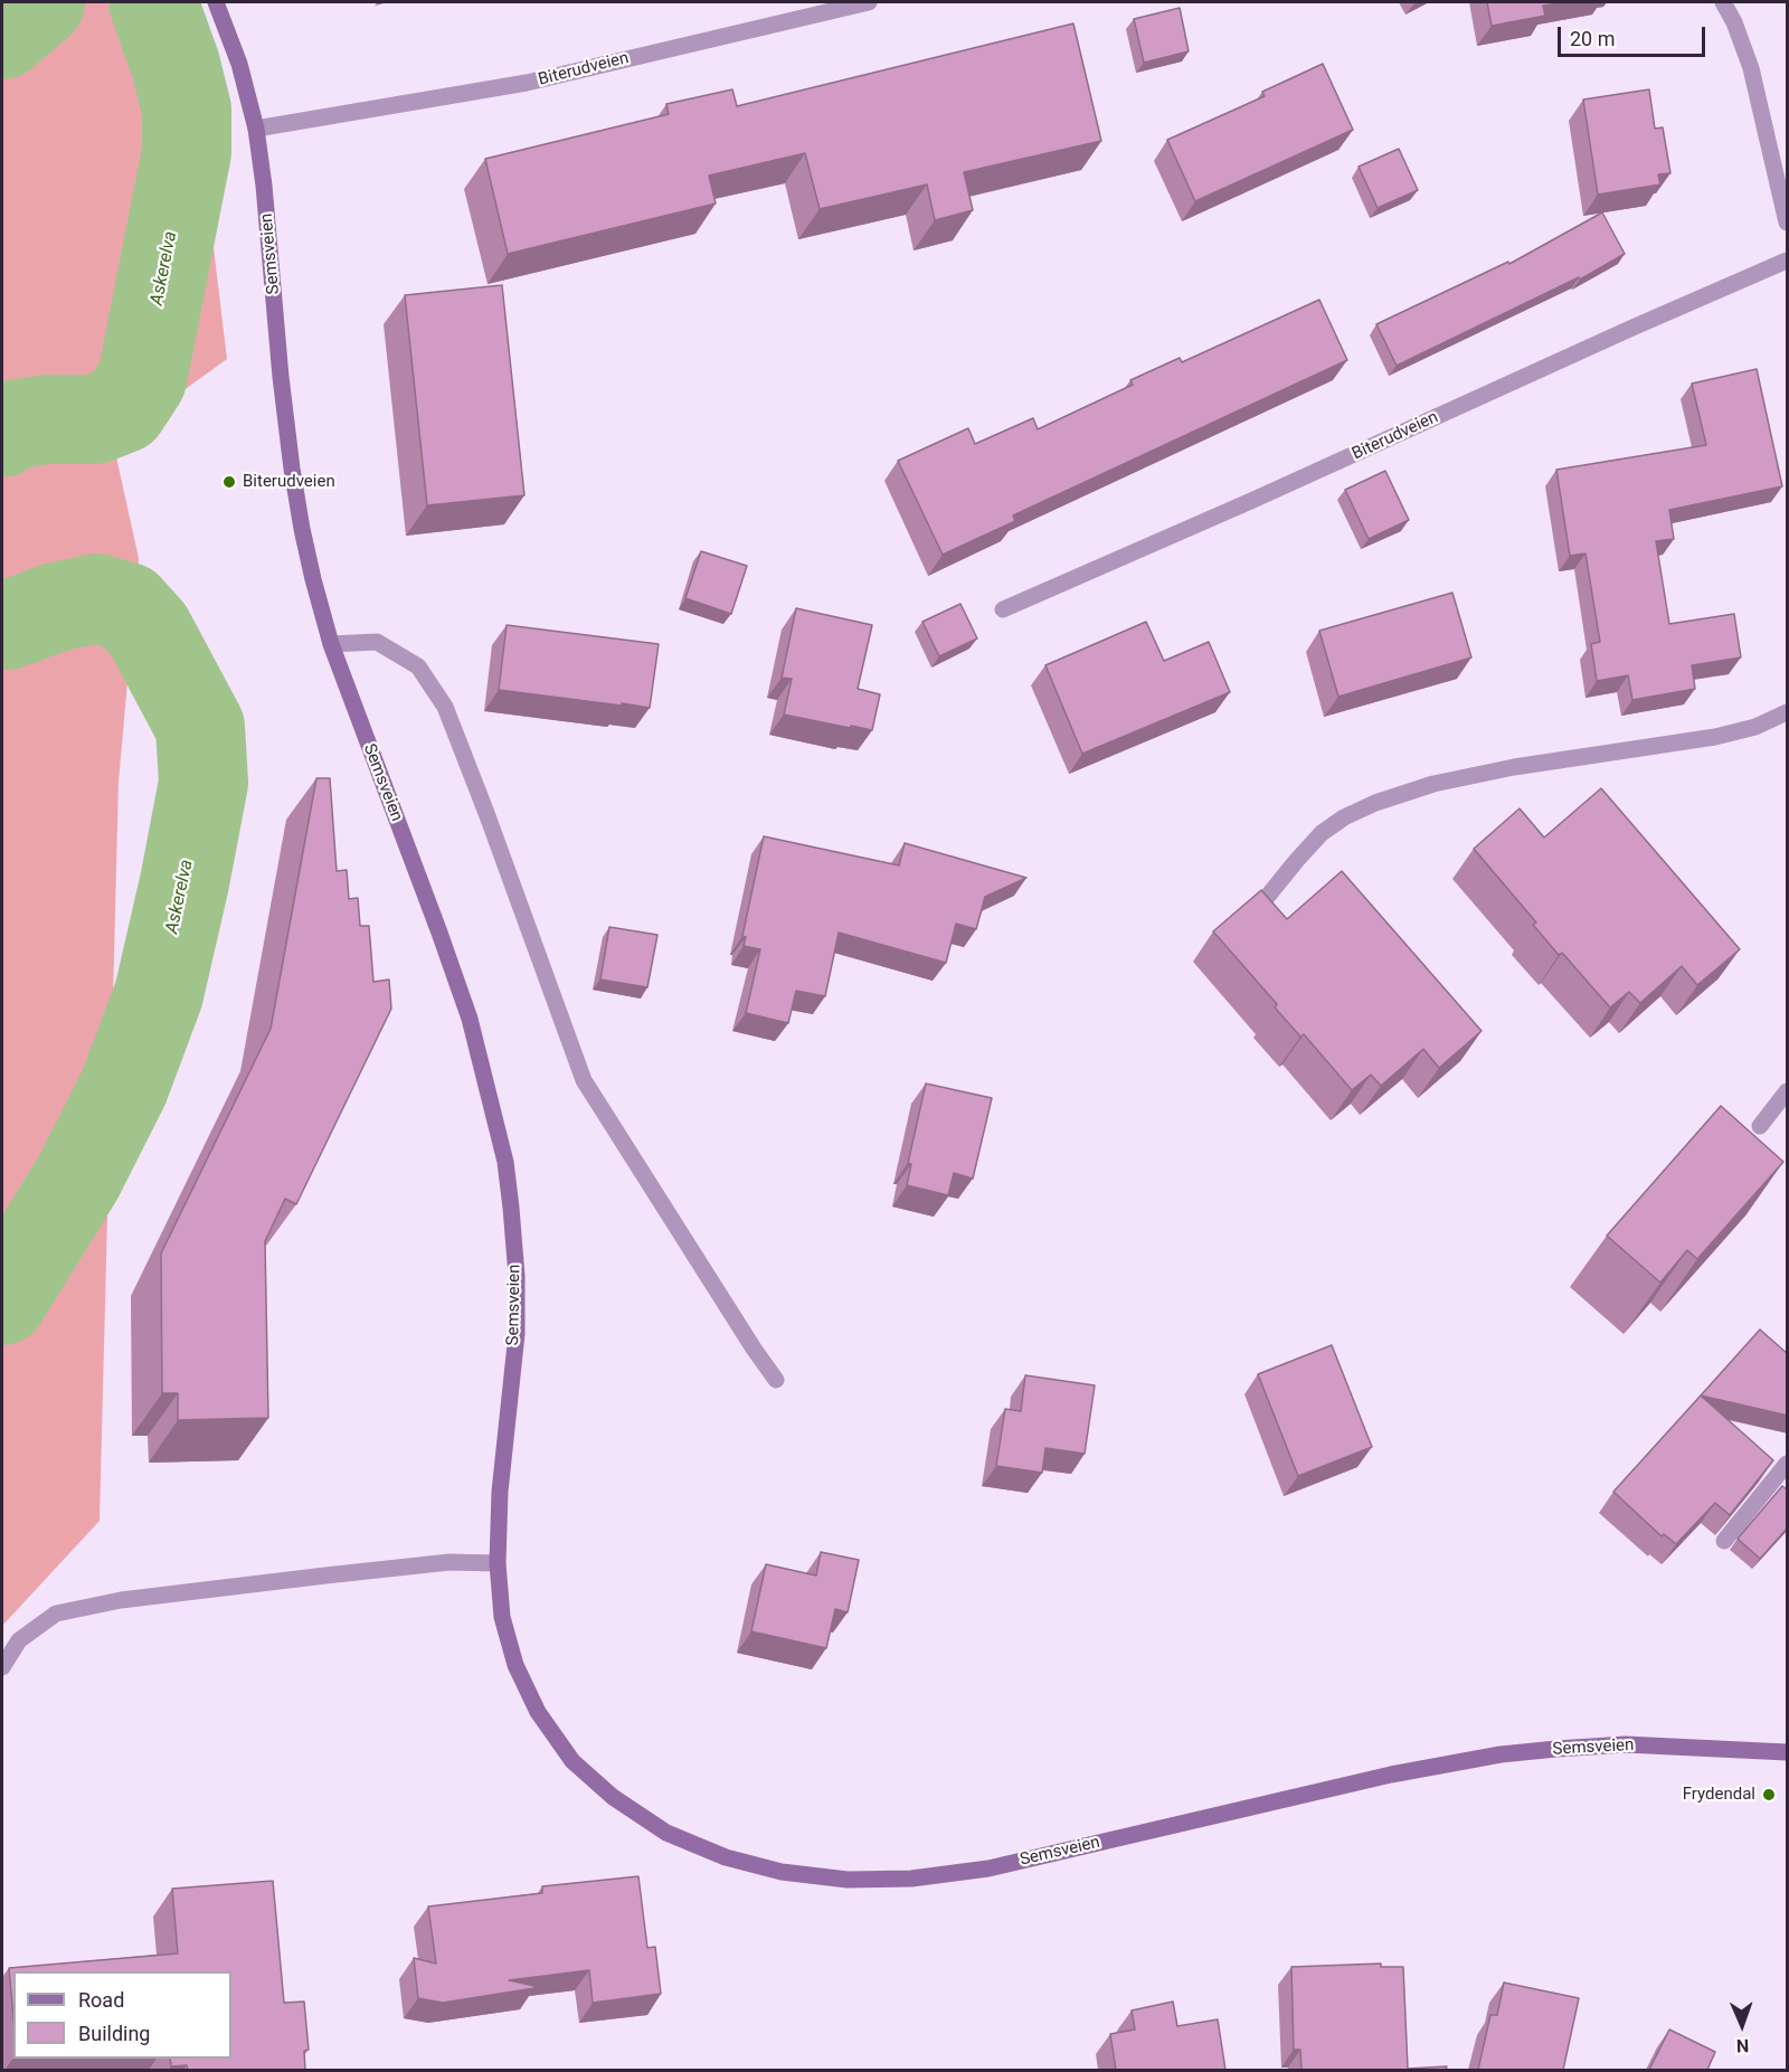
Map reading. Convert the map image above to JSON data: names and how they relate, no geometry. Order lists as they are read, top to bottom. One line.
{"streets":{"main road":["Semsveien"],"street":["Biterudveien"]},"crossings":[["Biterudveien","Semsveien"]],"water":["Askerelva"],"places":["Biterudveien","Frydendal"],"legend":["Road","Building"],"scale_bar":"20 m","north":"bottom"}
